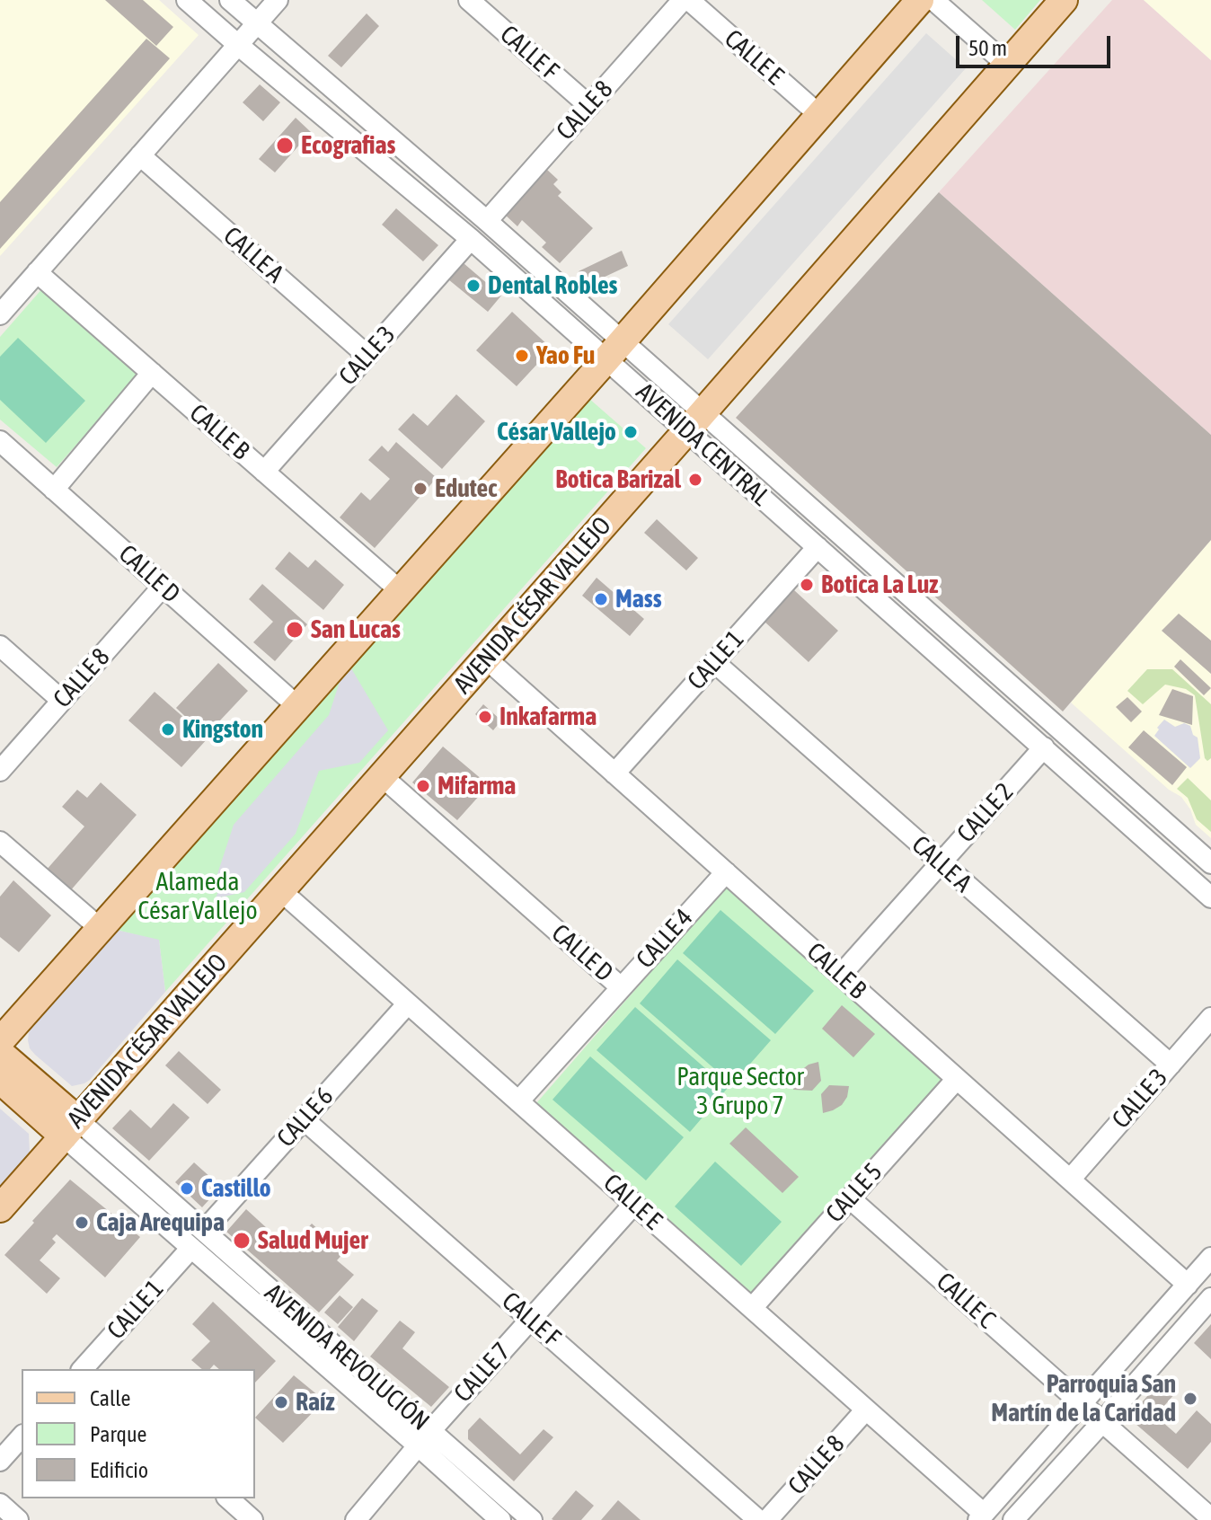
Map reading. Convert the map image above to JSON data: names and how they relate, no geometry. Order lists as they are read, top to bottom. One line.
{"streets":{"main road":["AVENIDA CÉSAR VALLEJO","AVENIDA REVOLUCIÓN"],"street":["CALLE F","CALLE E","CALLE 8","CALLE A","CALLE 3","CALLE B","AVENIDA CENTRAL","CALLE D","CALLE 1","CALLE 2","CALLE 4","CALLE 6","CALLE 5","CALLE C","CALLE 7"]},"crossings":[["CALLE F","CALLE 8"],["CALLE F","CALLE 6"],["CALLE F","CALLE 7"],["CALLE E","CALLE 8"],["CALLE E","AVENIDA CÉSAR VALLEJO"],["CALLE E","CALLE 4"],["CALLE E","CALLE 6"],["CALLE E","CALLE 5"],["CALLE E","CALLE 7"],["CALLE 8","AVENIDA CENTRAL"],["CALLE 8","CALLE D"],["CALLE A","CALLE 3"],["CALLE A","CALLE 1"],["CALLE A","CALLE 2"],["CALLE 3","CALLE B"],["CALLE 3","AVENIDA CENTRAL"],["CALLE B","AVENIDA CÉSAR VALLEJO"],["CALLE B","CALLE 1"],["CALLE B","CALLE 2"],["CALLE B","CALLE 4"],["CALLE B","CALLE 5"],["AVENIDA CENTRAL","AVENIDA CÉSAR VALLEJO"],["AVENIDA CENTRAL","CALLE 1"],["AVENIDA CENTRAL","CALLE 2"],["CALLE D","AVENIDA CÉSAR VALLEJO"],["CALLE D","CALLE 4"],["AVENIDA CÉSAR VALLEJO","AVENIDA REVOLUCIÓN"],["CALLE 1","AVENIDA REVOLUCIÓN"],["CALLE 6","AVENIDA REVOLUCIÓN"],["CALLE 5","CALLE C"],["AVENIDA REVOLUCIÓN","CALLE 7"]],"parks":["Alameda César Vallejo","Parque Sector 3 Grupo 7"],"places":["Ecografias","Dental Robles","Yao Fu","César Vallejo","Botica Barizal","Edutec","Botica La Luz","Mass","San Lucas","Inkafarma","Kingston","Mifarma","Castillo","Caja Arequipa","Salud Mujer","Parroquia San Martín de la Caridad","Raíz"],"legend":["Calle","Parque","Edificio"],"scale_bar":"50 m"}
